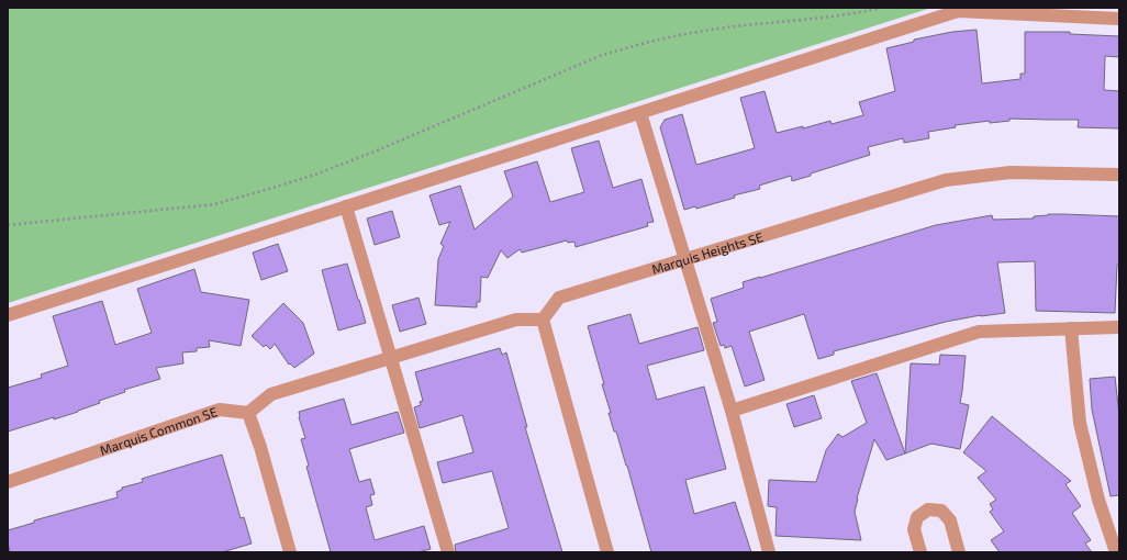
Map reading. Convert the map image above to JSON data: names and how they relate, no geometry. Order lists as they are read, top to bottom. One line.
{"streets":{"street":["Marquis Heights SE","Marquis Common SE"]}}
